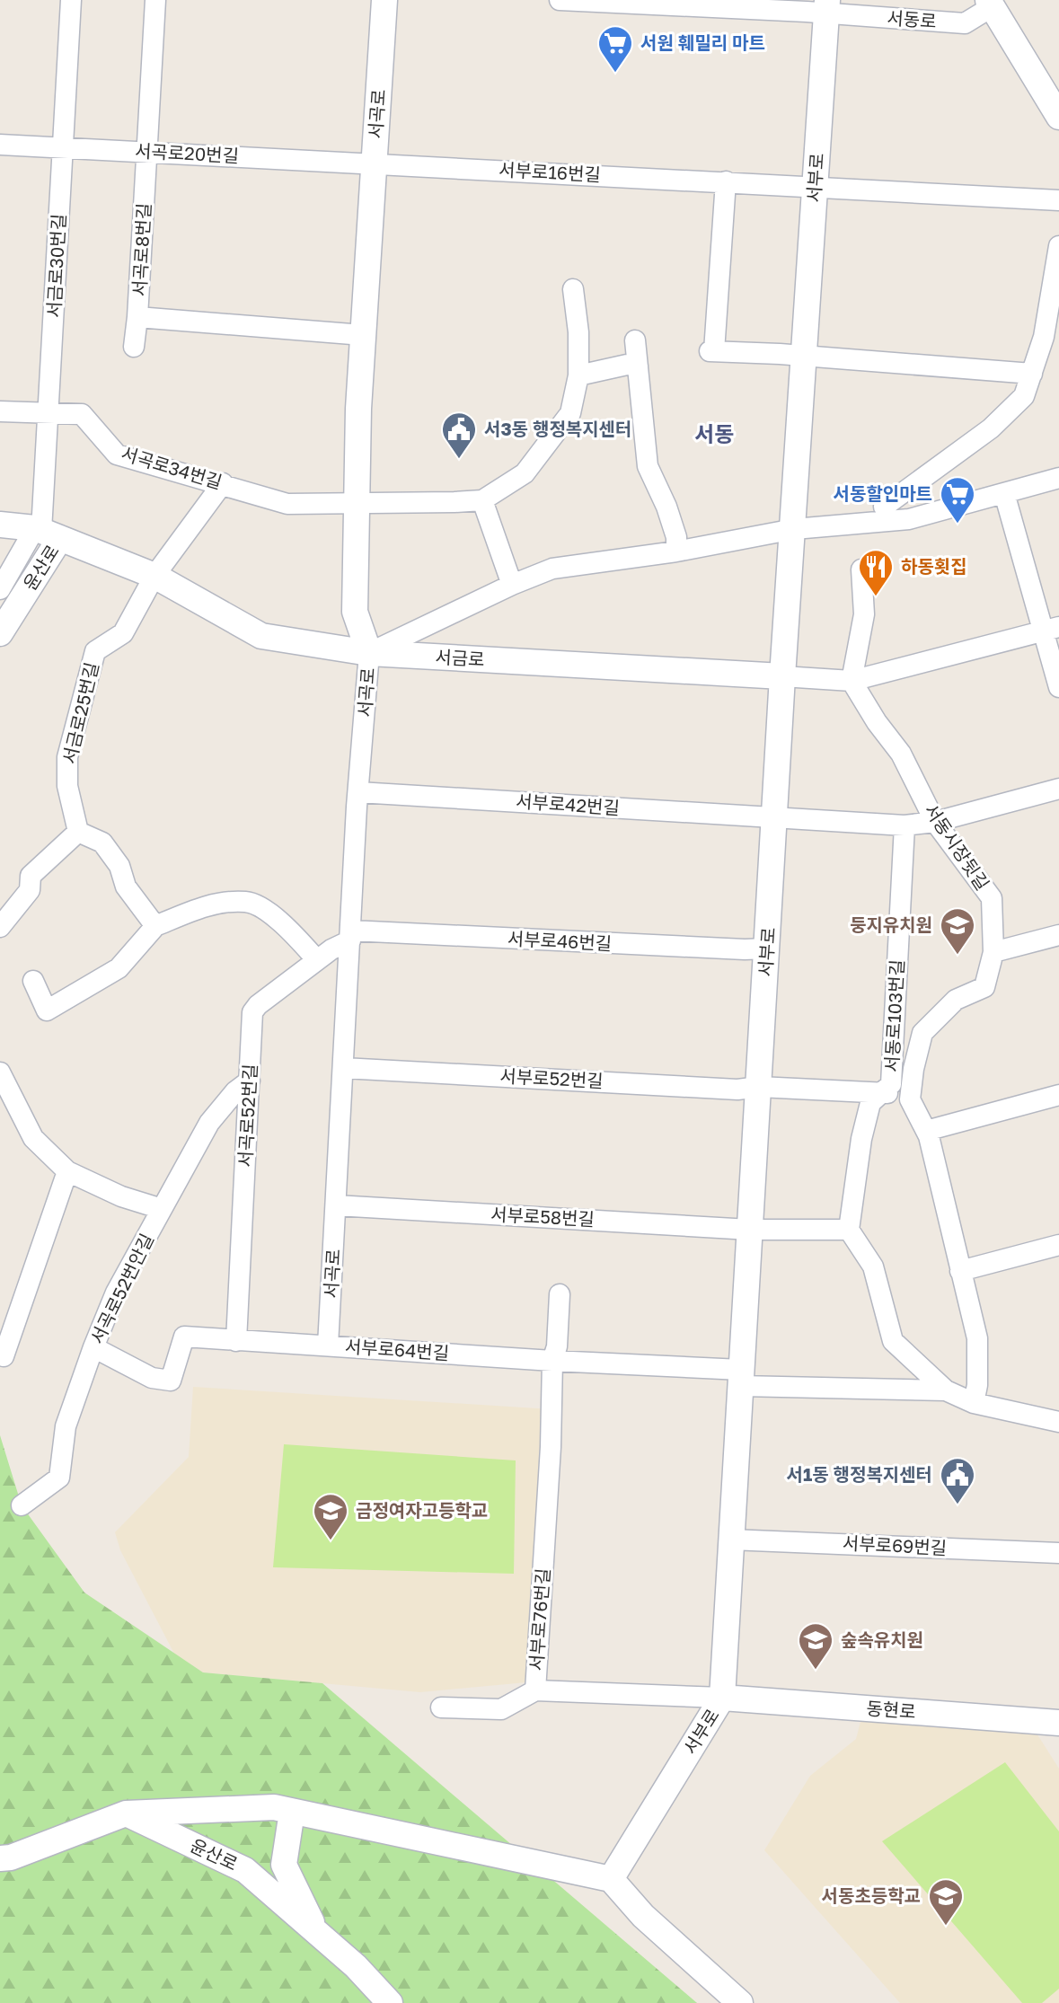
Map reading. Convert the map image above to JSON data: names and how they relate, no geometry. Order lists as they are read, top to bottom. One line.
{"streets":{"street":["서동로","서곡로","서곡로20번길","서부로16번길","서부로","서곡로8번길","서금로30번길","서곡로34번길","윤산로","서금로","서금로25번길","서부로42번길","서동시장뒷길","서부로46번길","서동로103번길","서부로52번길","서곡로52번길","서부로58번길","서곡로52번안길","서부로64번길","서부로69번길","서부로76번길","동현로"]},"crossings":[["서동로","서부로"],["서곡로","서곡로20번길"],["서곡로","서부로16번길"],["서곡로","서곡로8번길"],["서곡로","서곡로34번길"],["서곡로","서금로"],["서곡로","서부로42번길"],["서곡로","서부로46번길"],["서곡로","서부로52번길"],["서곡로","서곡로52번길"],["서곡로","서부로58번길"],["서곡로","서부로64번길"],["서곡로20번길","서부로16번길"],["서곡로20번길","서곡로8번길"],["서곡로20번길","서금로30번길"],["서부로16번길","서부로"],["서부로","서금로"],["서부로","서부로42번길"],["서부로","서부로46번길"],["서부로","서부로52번길"],["서부로","서부로58번길"],["서부로","서부로64번길"],["서부로","서부로69번길"],["서부로","서부로76번길"],["서부로","동현로"],["서금로30번길","서곡로34번길"],["서금로30번길","윤산로"],["서금로30번길","서금로"],["윤산로","서금로"],["서금로","서금로25번길"],["서부로46번길","서곡로52번길"],["서곡로52번길","서곡로52번안길"],["서곡로52번길","서부로64번길"],["서곡로52번안길","서부로64번길"],["서부로64번길","서부로76번길"],["서부로76번길","동현로"]],"districts":["서동"],"places":{"supermarket":["서원 훼밀리 마트","서동할인마트"],"public building":["서3동 행정복지센터","서1동 행정복지센터"],"restaurant":["하동횟집"],"school or university":["둥지유치원","금정여자고등학교","숲속유치원","서동초등학교"]}}
